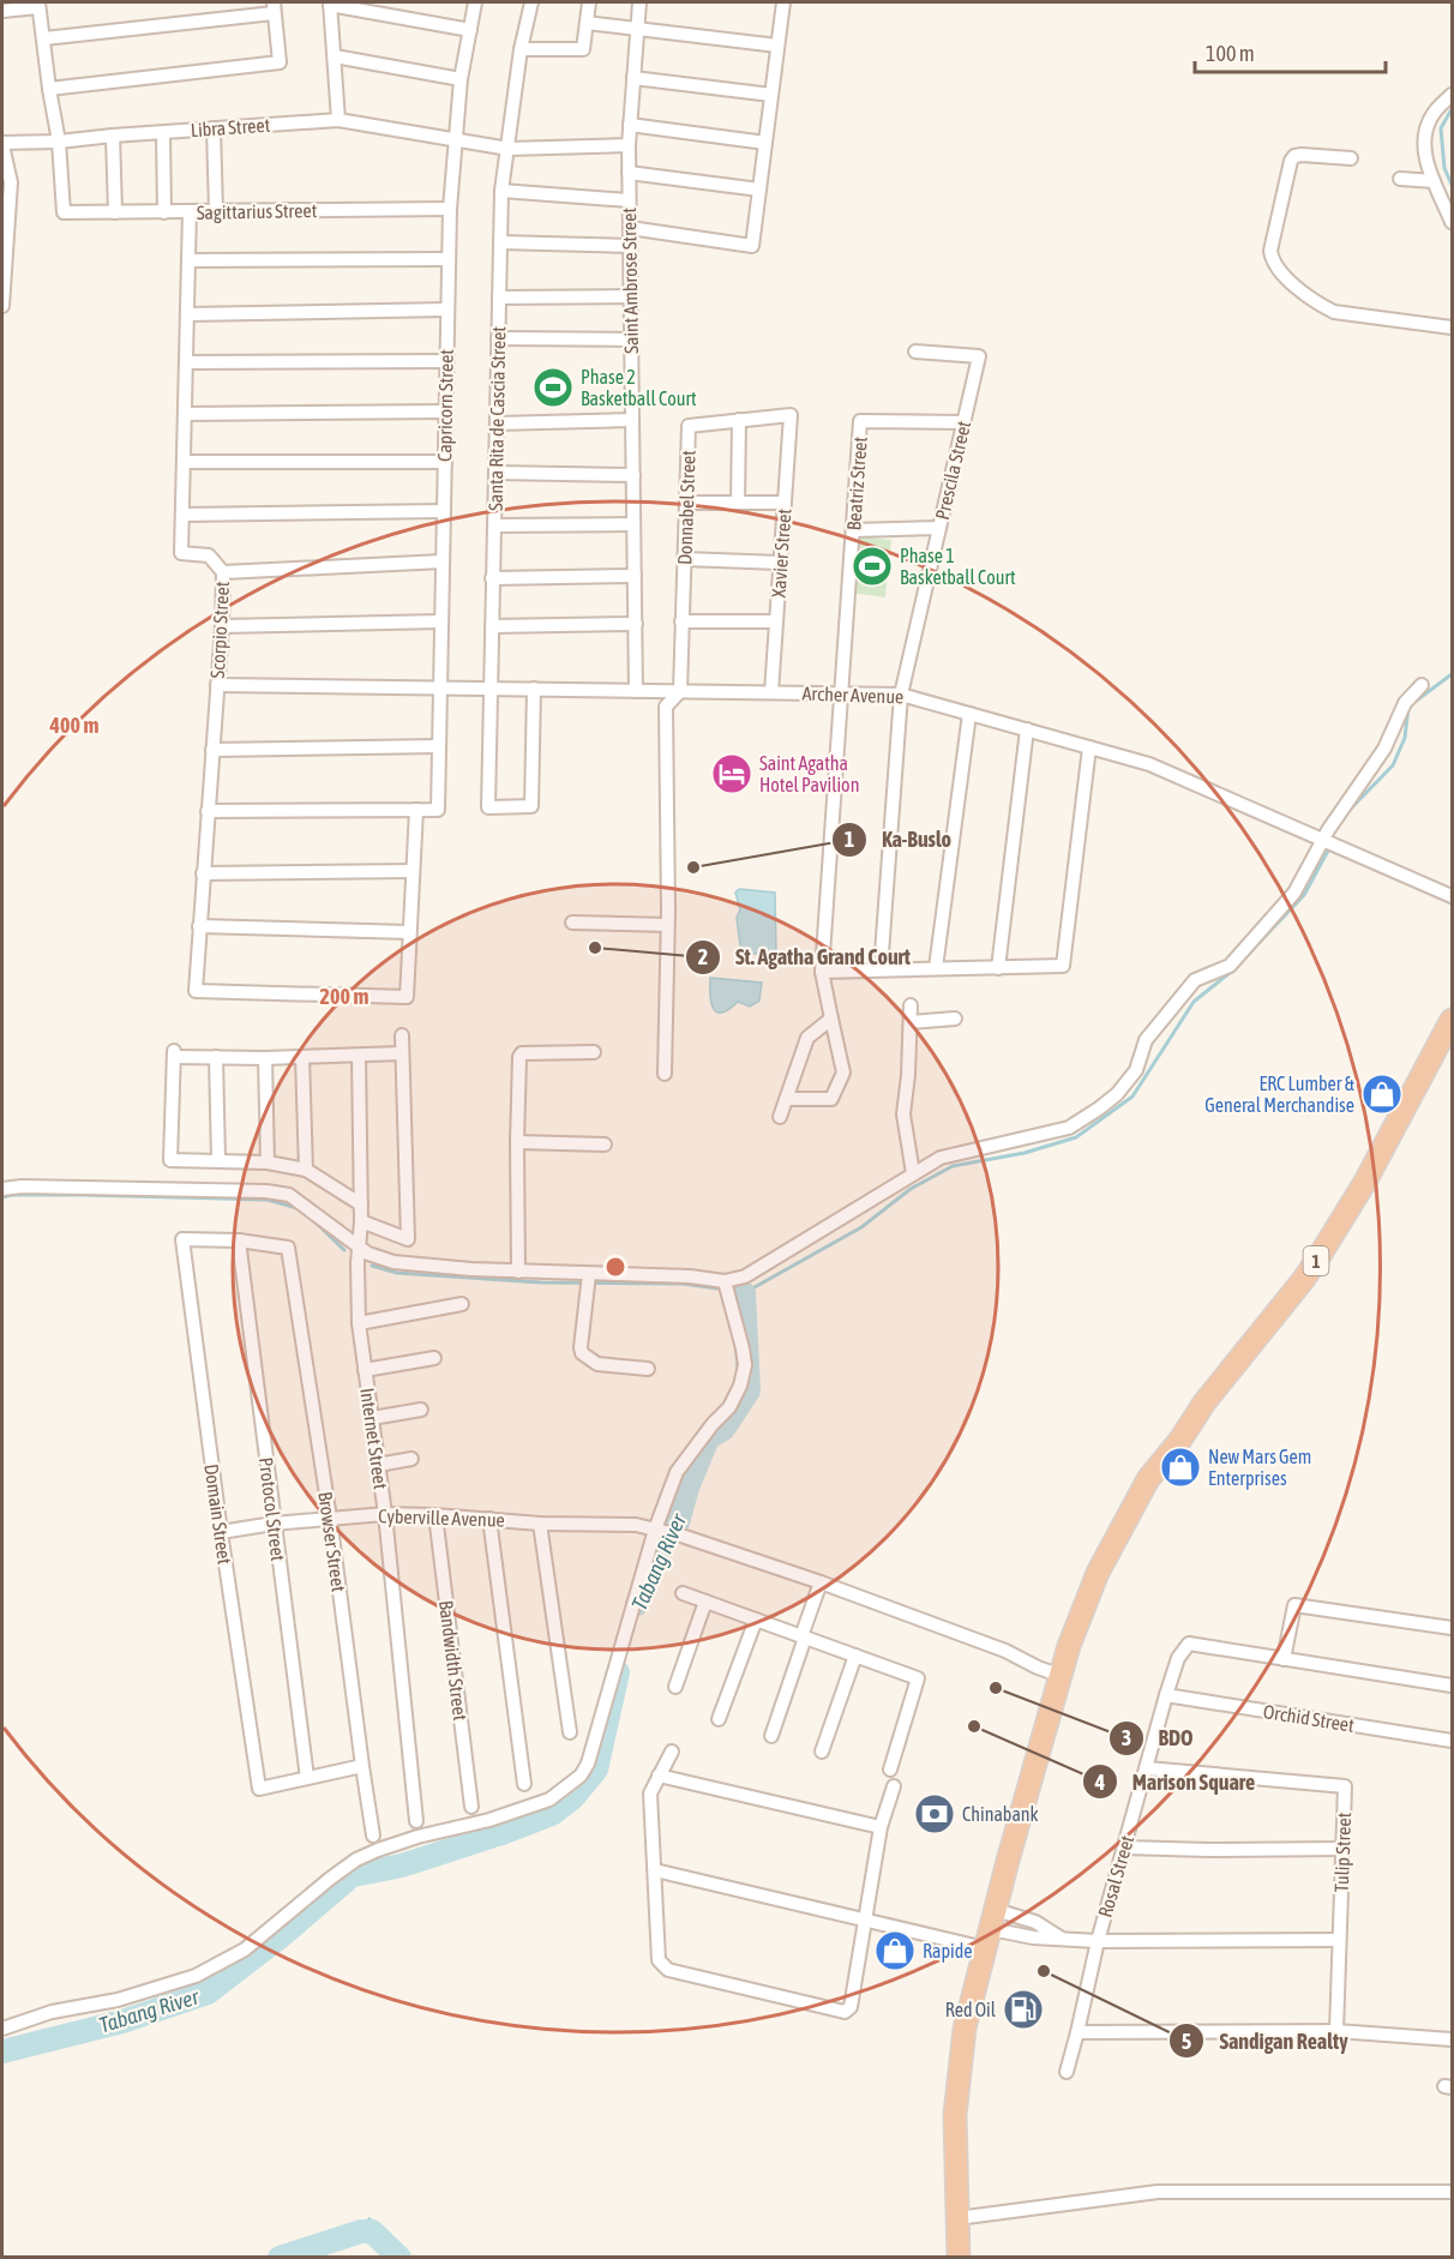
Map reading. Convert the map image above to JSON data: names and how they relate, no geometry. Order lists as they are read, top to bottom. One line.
{"streets":{"highway":["1"],"street":["Libra Street","Sagittarius Street","Saint Ambrose Street","Capricorn Street","Santa Rita de Cascia Street","Prescila Street","Beatriz Street","Donnabel Street","Xavier Street","Scorpio Street","Archer Avenue","Internet Street","Protocol Street","Domain Street","Cyberville Avenue","Browser Street","Bandwidth Street","Orchid Street","Tulip Street","Rosal Street"]},"crossings":[["Libra Street","Sagittarius Street"],["Libra Street","Saint Ambrose Street"],["Libra Street","Capricorn Street"],["Libra Street","Santa Rita de Cascia Street"],["Sagittarius Street","Capricorn Street"],["Sagittarius Street","Scorpio Street"],["Saint Ambrose Street","Archer Avenue"],["Capricorn Street","Archer Avenue"],["Santa Rita de Cascia Street","Archer Avenue"],["Prescila Street","Beatriz Street"],["Prescila Street","Archer Avenue"],["Beatriz Street","Archer Avenue"],["Donnabel Street","Xavier Street"],["Donnabel Street","Archer Avenue"],["Xavier Street","Archer Avenue"],["Scorpio Street","Archer Avenue"],["1","Cyberville Avenue"],["Internet Street","Cyberville Avenue"],["Protocol Street","Domain Street"],["Protocol Street","Cyberville Avenue"],["Protocol Street","Browser Street"],["Domain Street","Cyberville Avenue"],["Domain Street","Browser Street"],["Cyberville Avenue","Browser Street"],["Cyberville Avenue","Bandwidth Street"],["Orchid Street","Rosal Street"],["Tulip Street","Rosal Street"]],"water":["Tabang River"],"places":{"sports":["Phase 2 Basketball Court","Phase 1 Basketball Court"],"hotel":["Saint Agatha Hotel Pavilion"],"other":["Ka-Buslo","St. Agatha Grand Court","BDO","Marison Square","Sandigan Realty"],"shop":["ERC Lumber & General Merchandise","New Mars Gem Enterprises","Rapide"],"bank":["Chinabank"],"fuel station":["Red Oil"]},"scale_bar":"100 m","rings":["400 m","200 m"]}
